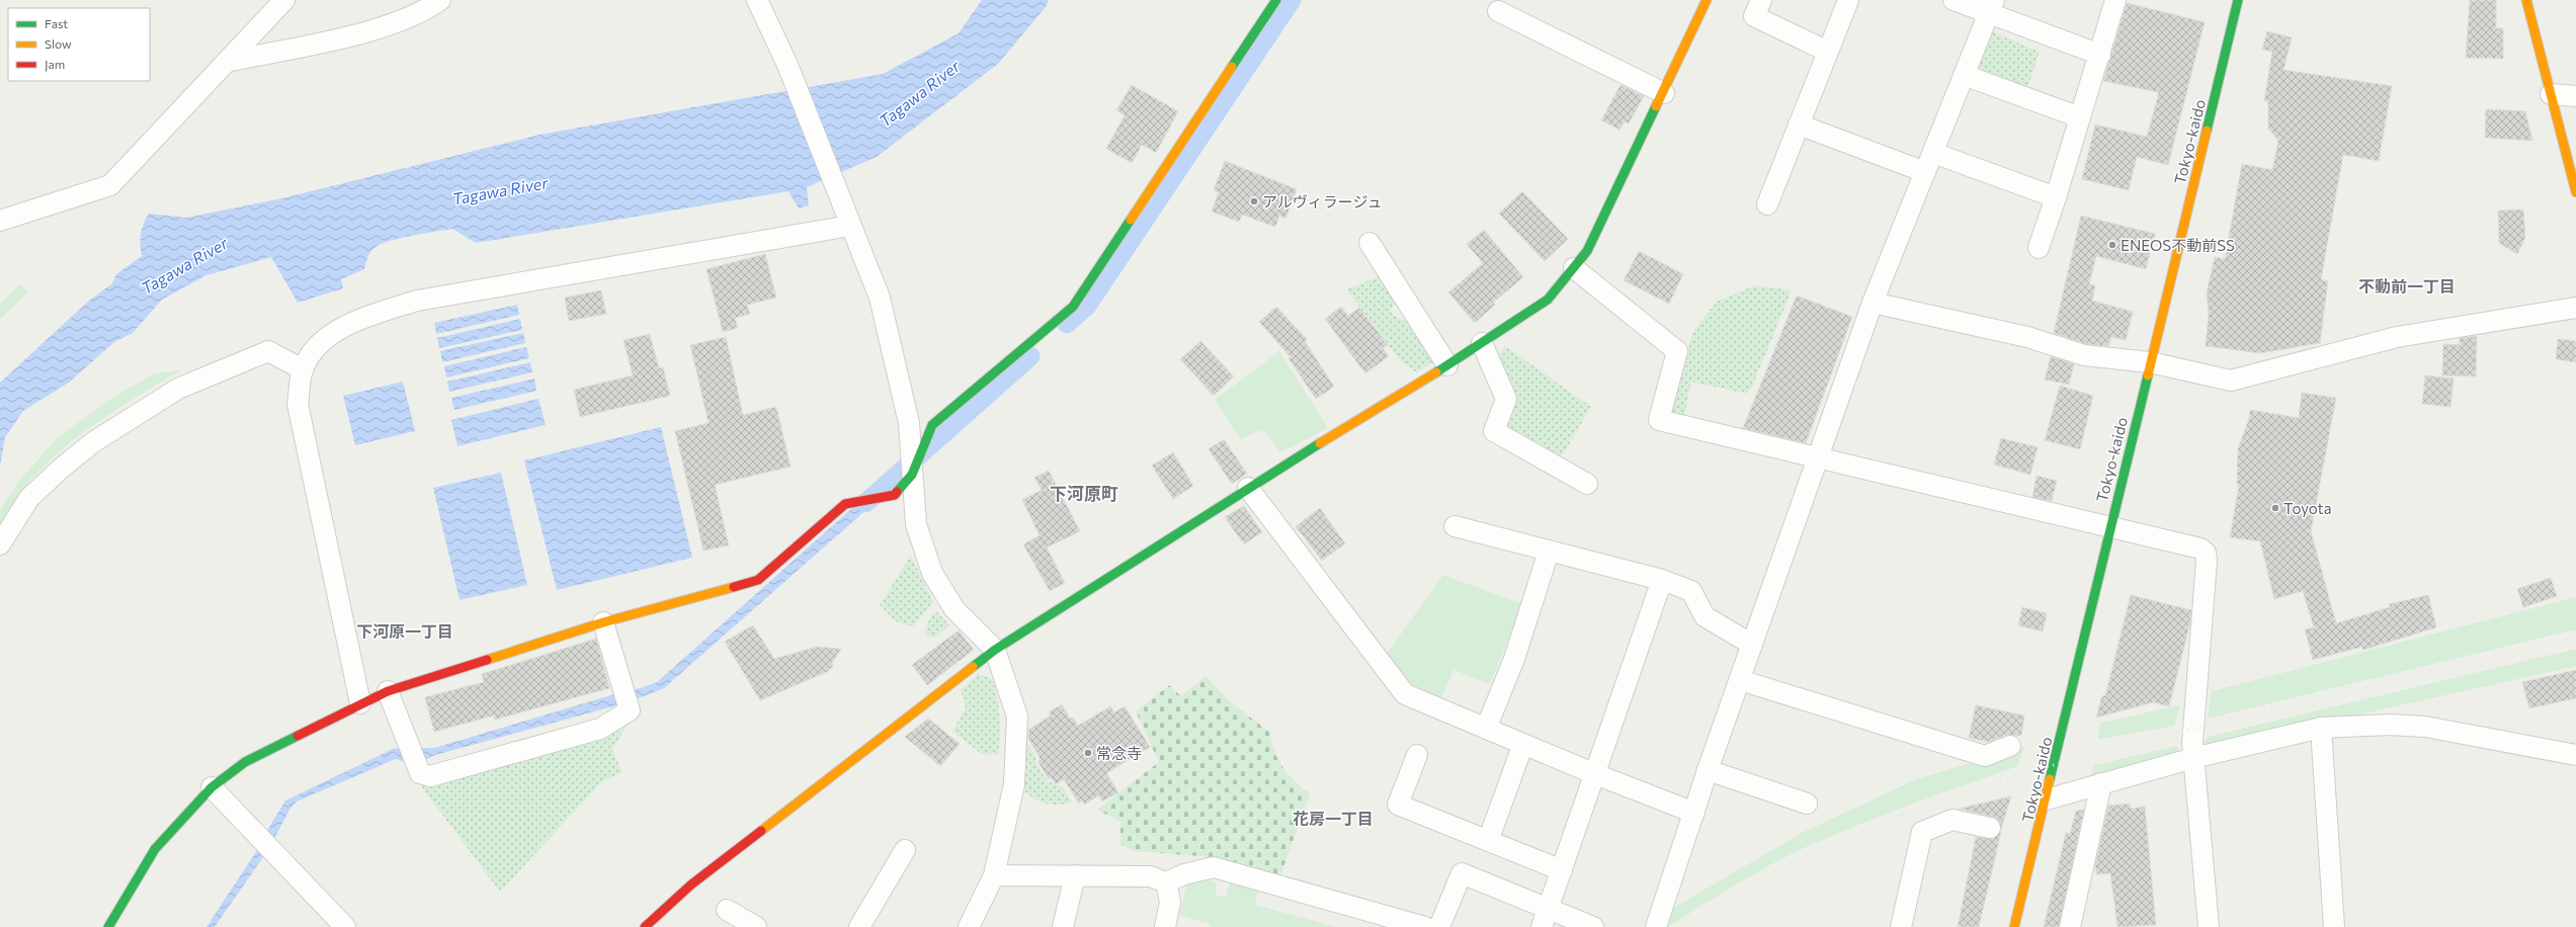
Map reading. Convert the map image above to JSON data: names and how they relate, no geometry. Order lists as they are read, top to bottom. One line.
{"streets":{"main road":["Tokyo-kaido"]},"districts":["不動前一丁目","下河原町","下河原一丁目","花房一丁目"],"water":["Tagawa River"],"places":["アルヴィラージュ","ENEOS不動前SS","Toyota","常念寺"],"legend":["Fast","Slow","Jam"]}
